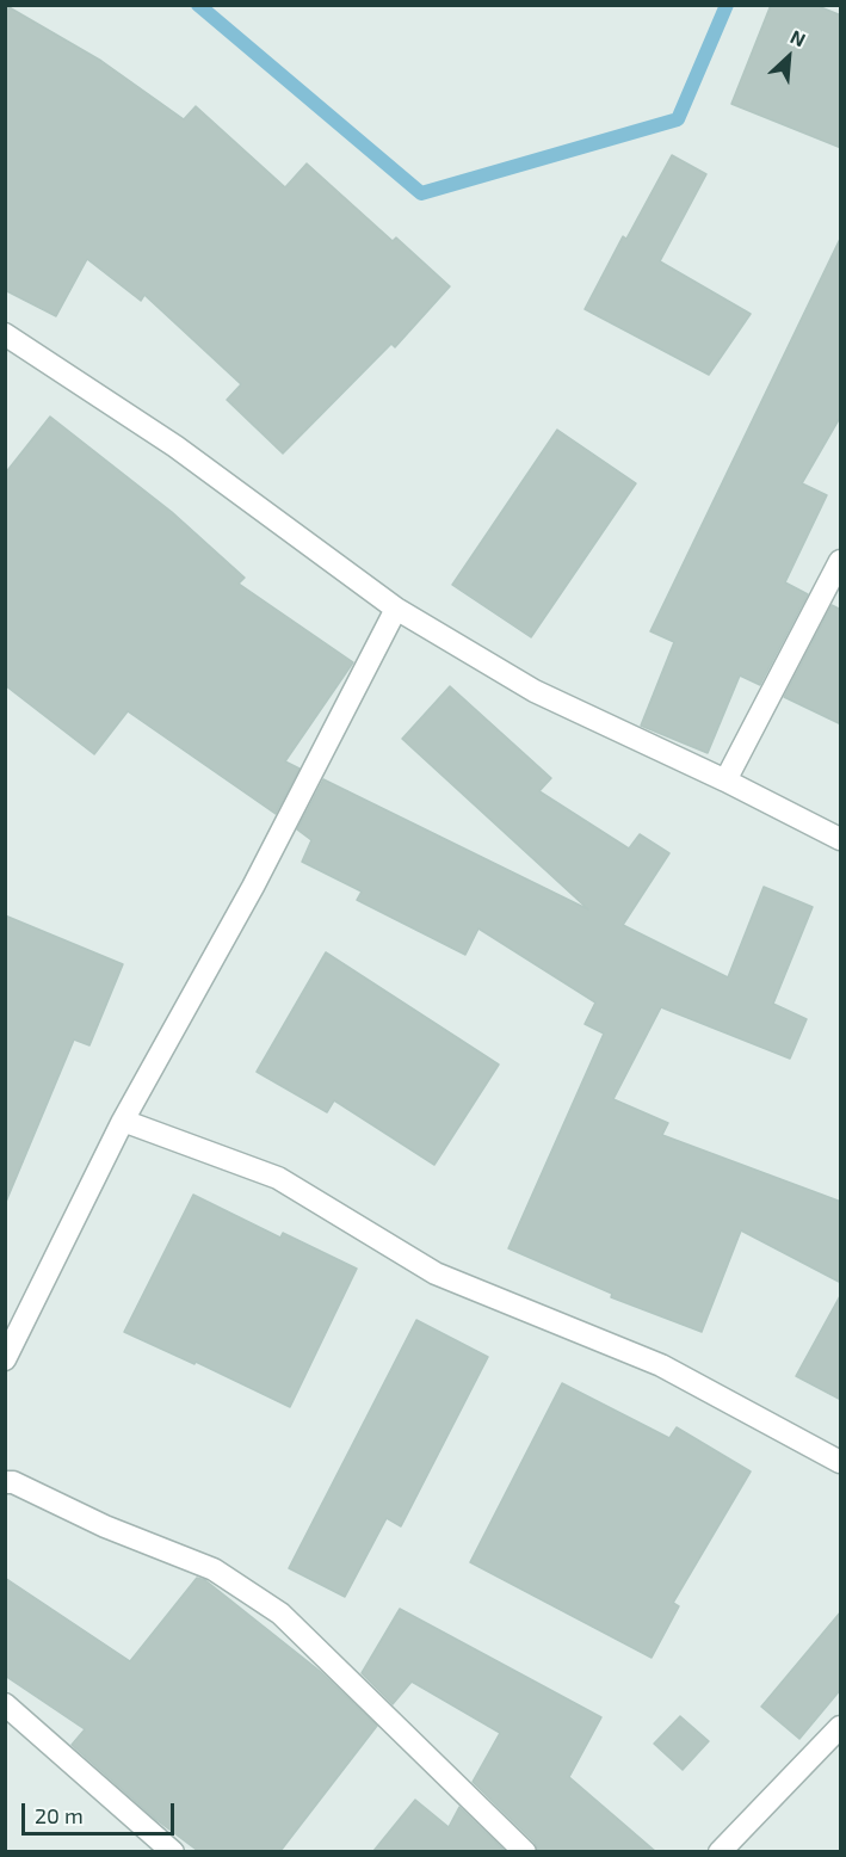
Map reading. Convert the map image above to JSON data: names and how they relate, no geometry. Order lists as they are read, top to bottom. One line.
{"scale_bar":"20 m","north":"top right"}
